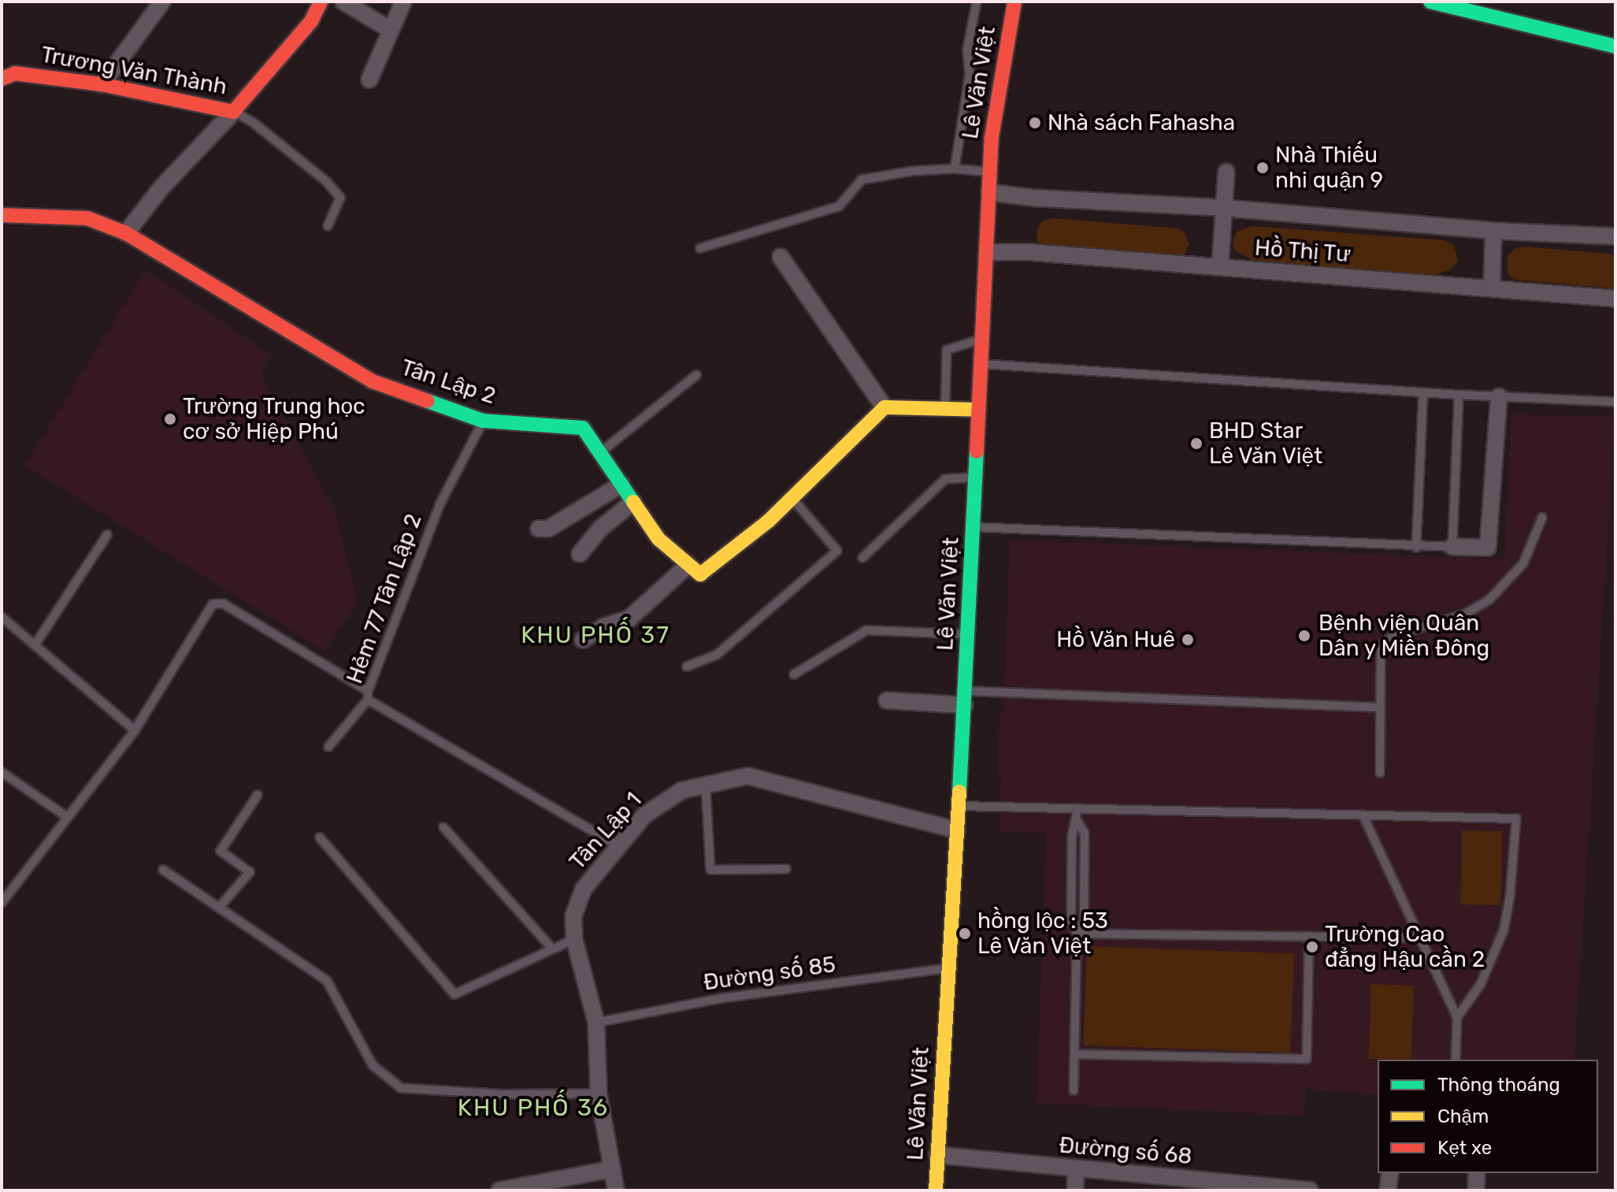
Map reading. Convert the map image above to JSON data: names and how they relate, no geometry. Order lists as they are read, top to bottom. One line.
{"streets":{"street":["Trương Văn Thành","Lê Văn Việt","Hồ Thị Tư","Tân Lập 2","Tân Lập 1","Đường số 68"],"lane":["Hẻm 77 Tân Lập 2","Đường số 85"]},"crossings":[["Lê Văn Việt","Hồ Thị Tư"],["Lê Văn Việt","Tân Lập 1"],["Lê Văn Việt","Đường số 85"],["Lê Văn Việt","Đường số 68"],["Tân Lập 2","Hẻm 77 Tân Lập 2"],["Hẻm 77 Tân Lập 2","Tân Lập 1"],["Tân Lập 1","Đường số 85"]],"districts":["KHU PHỐ 37","KHU PHỐ 36"],"places":["Nhà sách Fahasha","Nhà Thiếu nhi quận 9","Trường Trung học cơ sở Hiệp Phú","BHD Star Lê Văn Việt","Bệnh viện Quân Dân y Miền Đông","Hồ Văn Huê","hồng lộc : 53 Lê Văn Việt","Trường Cao đẳng Hậu cần 2"],"legend":["Thông thoáng","Chậm","Kẹt xe"]}
